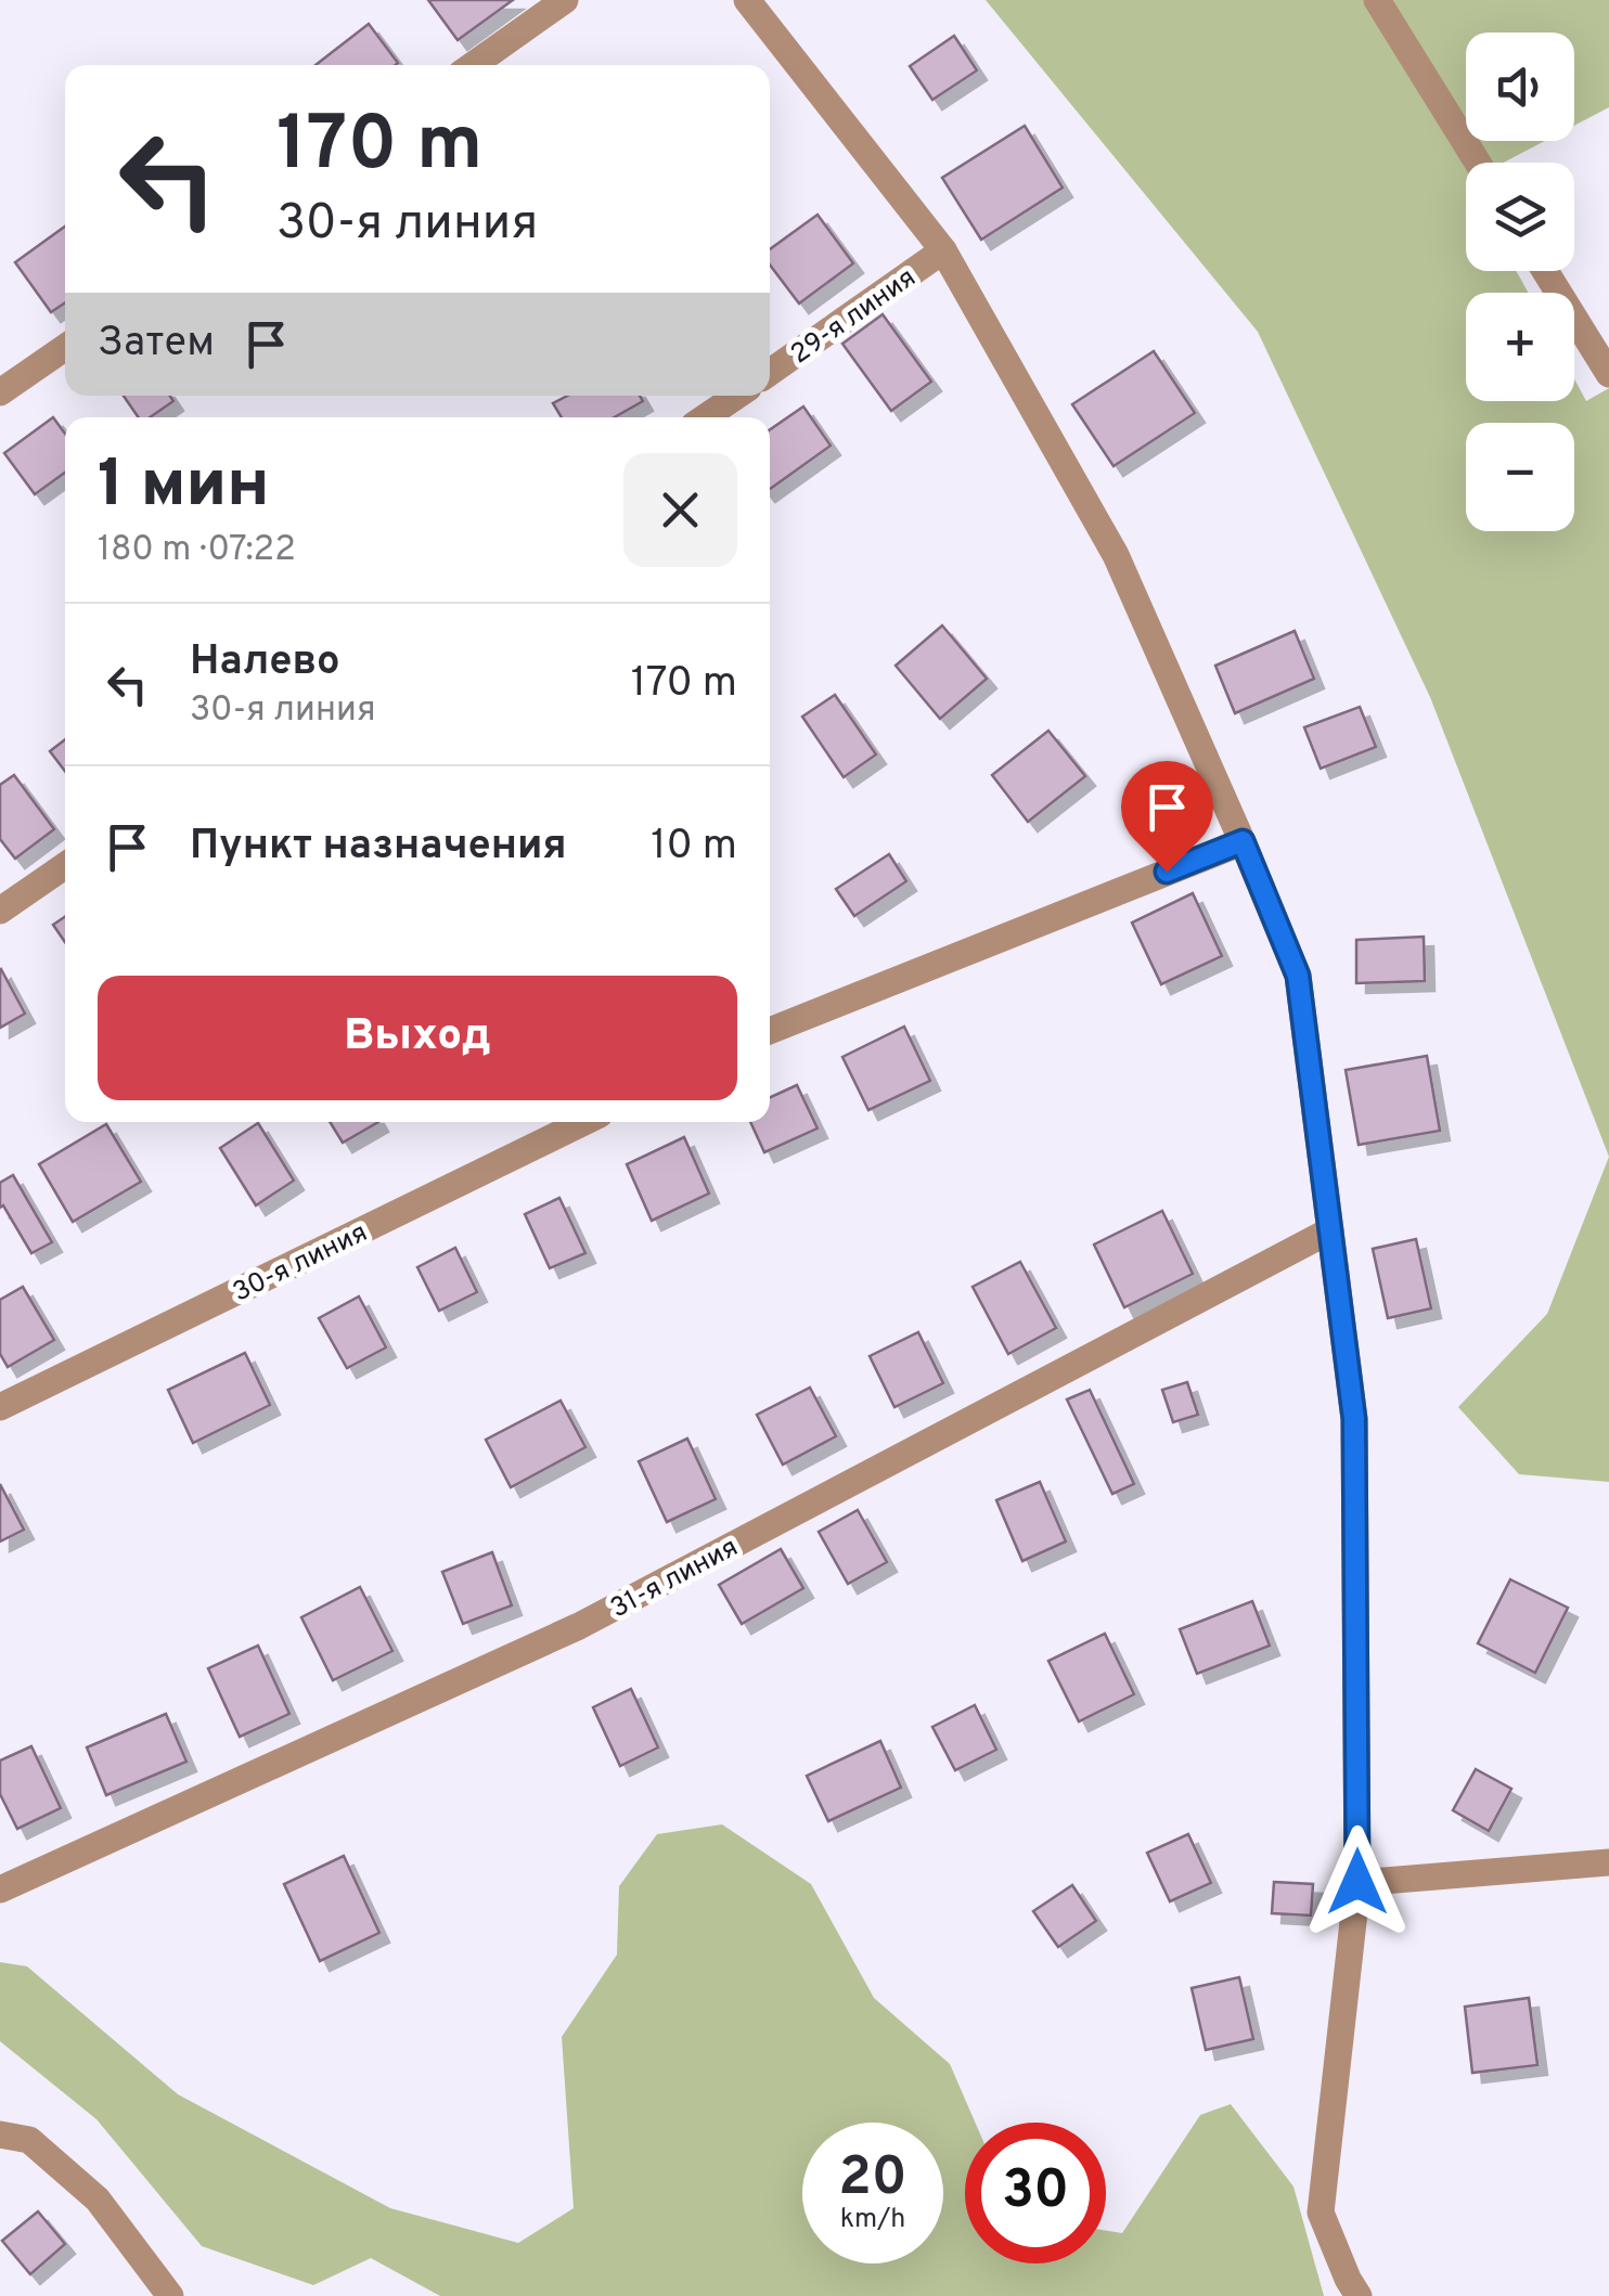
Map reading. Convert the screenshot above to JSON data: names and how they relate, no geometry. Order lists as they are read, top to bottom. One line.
{"streets":{"street":["29-я линия","30-я линия","31-я линия"]},"page":{"map_buttons":["+","−"],"turn":["170 m","30-я линия"],"then":"Затем","heading":["1 мин","180 m · 07:22"],"list":[{"name":"Налево","note":"30-я линия","value":"170 m"},{"name":"Пункт назначения","value":"10 m"}],"buttons":"Выход","speed":"20 km/h","limit":"30"}}
